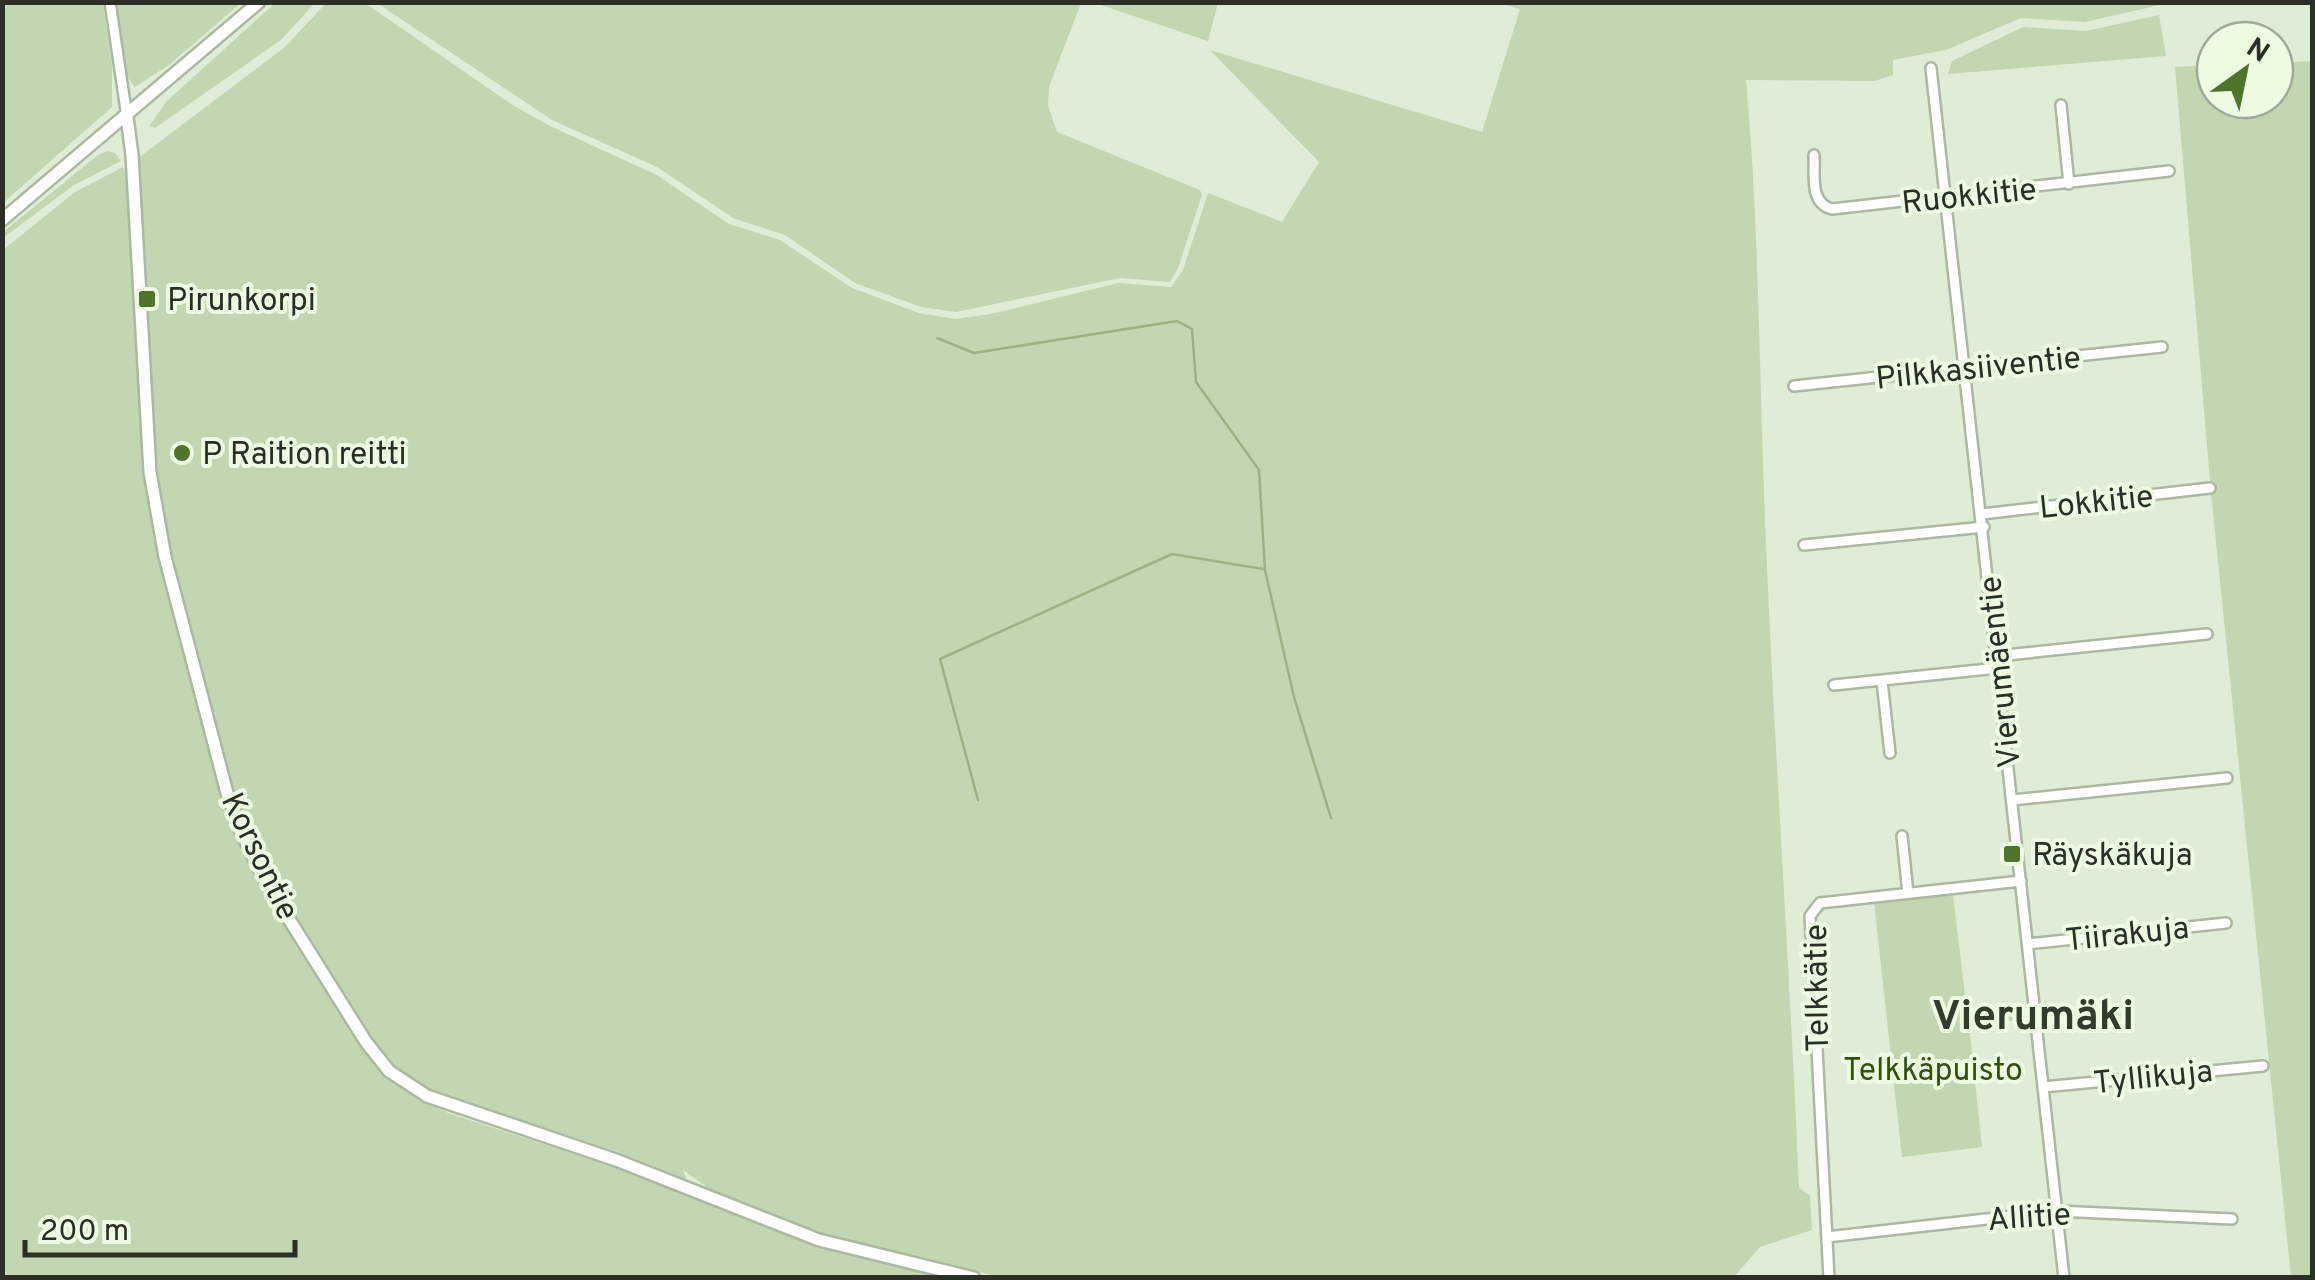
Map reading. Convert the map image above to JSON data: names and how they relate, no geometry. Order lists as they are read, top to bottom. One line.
{"streets":{"main road":["Korsontie"],"street":["Ruokkitie","Pilkkasiiventie","Lokkitie","Vierumäentie","Tiirakuja","Telkkätie","Tyllikuja","Allitie"]},"crossings":[["Ruokkitie","Vierumäentie"],["Pilkkasiiventie","Vierumäentie"],["Lokkitie","Vierumäentie"],["Vierumäentie","Tiirakuja"],["Vierumäentie","Telkkätie"],["Vierumäentie","Tyllikuja"],["Vierumäentie","Allitie"],["Telkkätie","Allitie"]],"districts":["Vierumäki"],"parks":["Telkkäpuisto"],"places":{"transit":["Pirunkorpi","Räyskäkuja"],"other":["P Raition reitti"]},"scale_bar":"200 m","north":"top right"}
